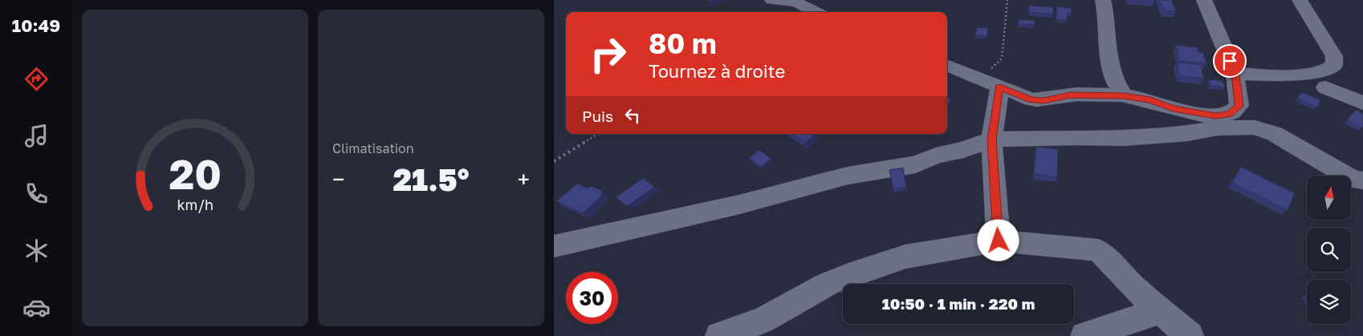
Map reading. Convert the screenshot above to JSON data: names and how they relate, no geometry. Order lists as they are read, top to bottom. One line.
{"north":"top","page":{"tabs":"10:49","tile":"Climatisation","turn":["80 m","Tournez à droite"],"then":"Puis","heat":["−","21.5°","+"],"limit":"30","trip":"10:50 · 1 min · 220 m","gauge":["20","km/h"]}}
